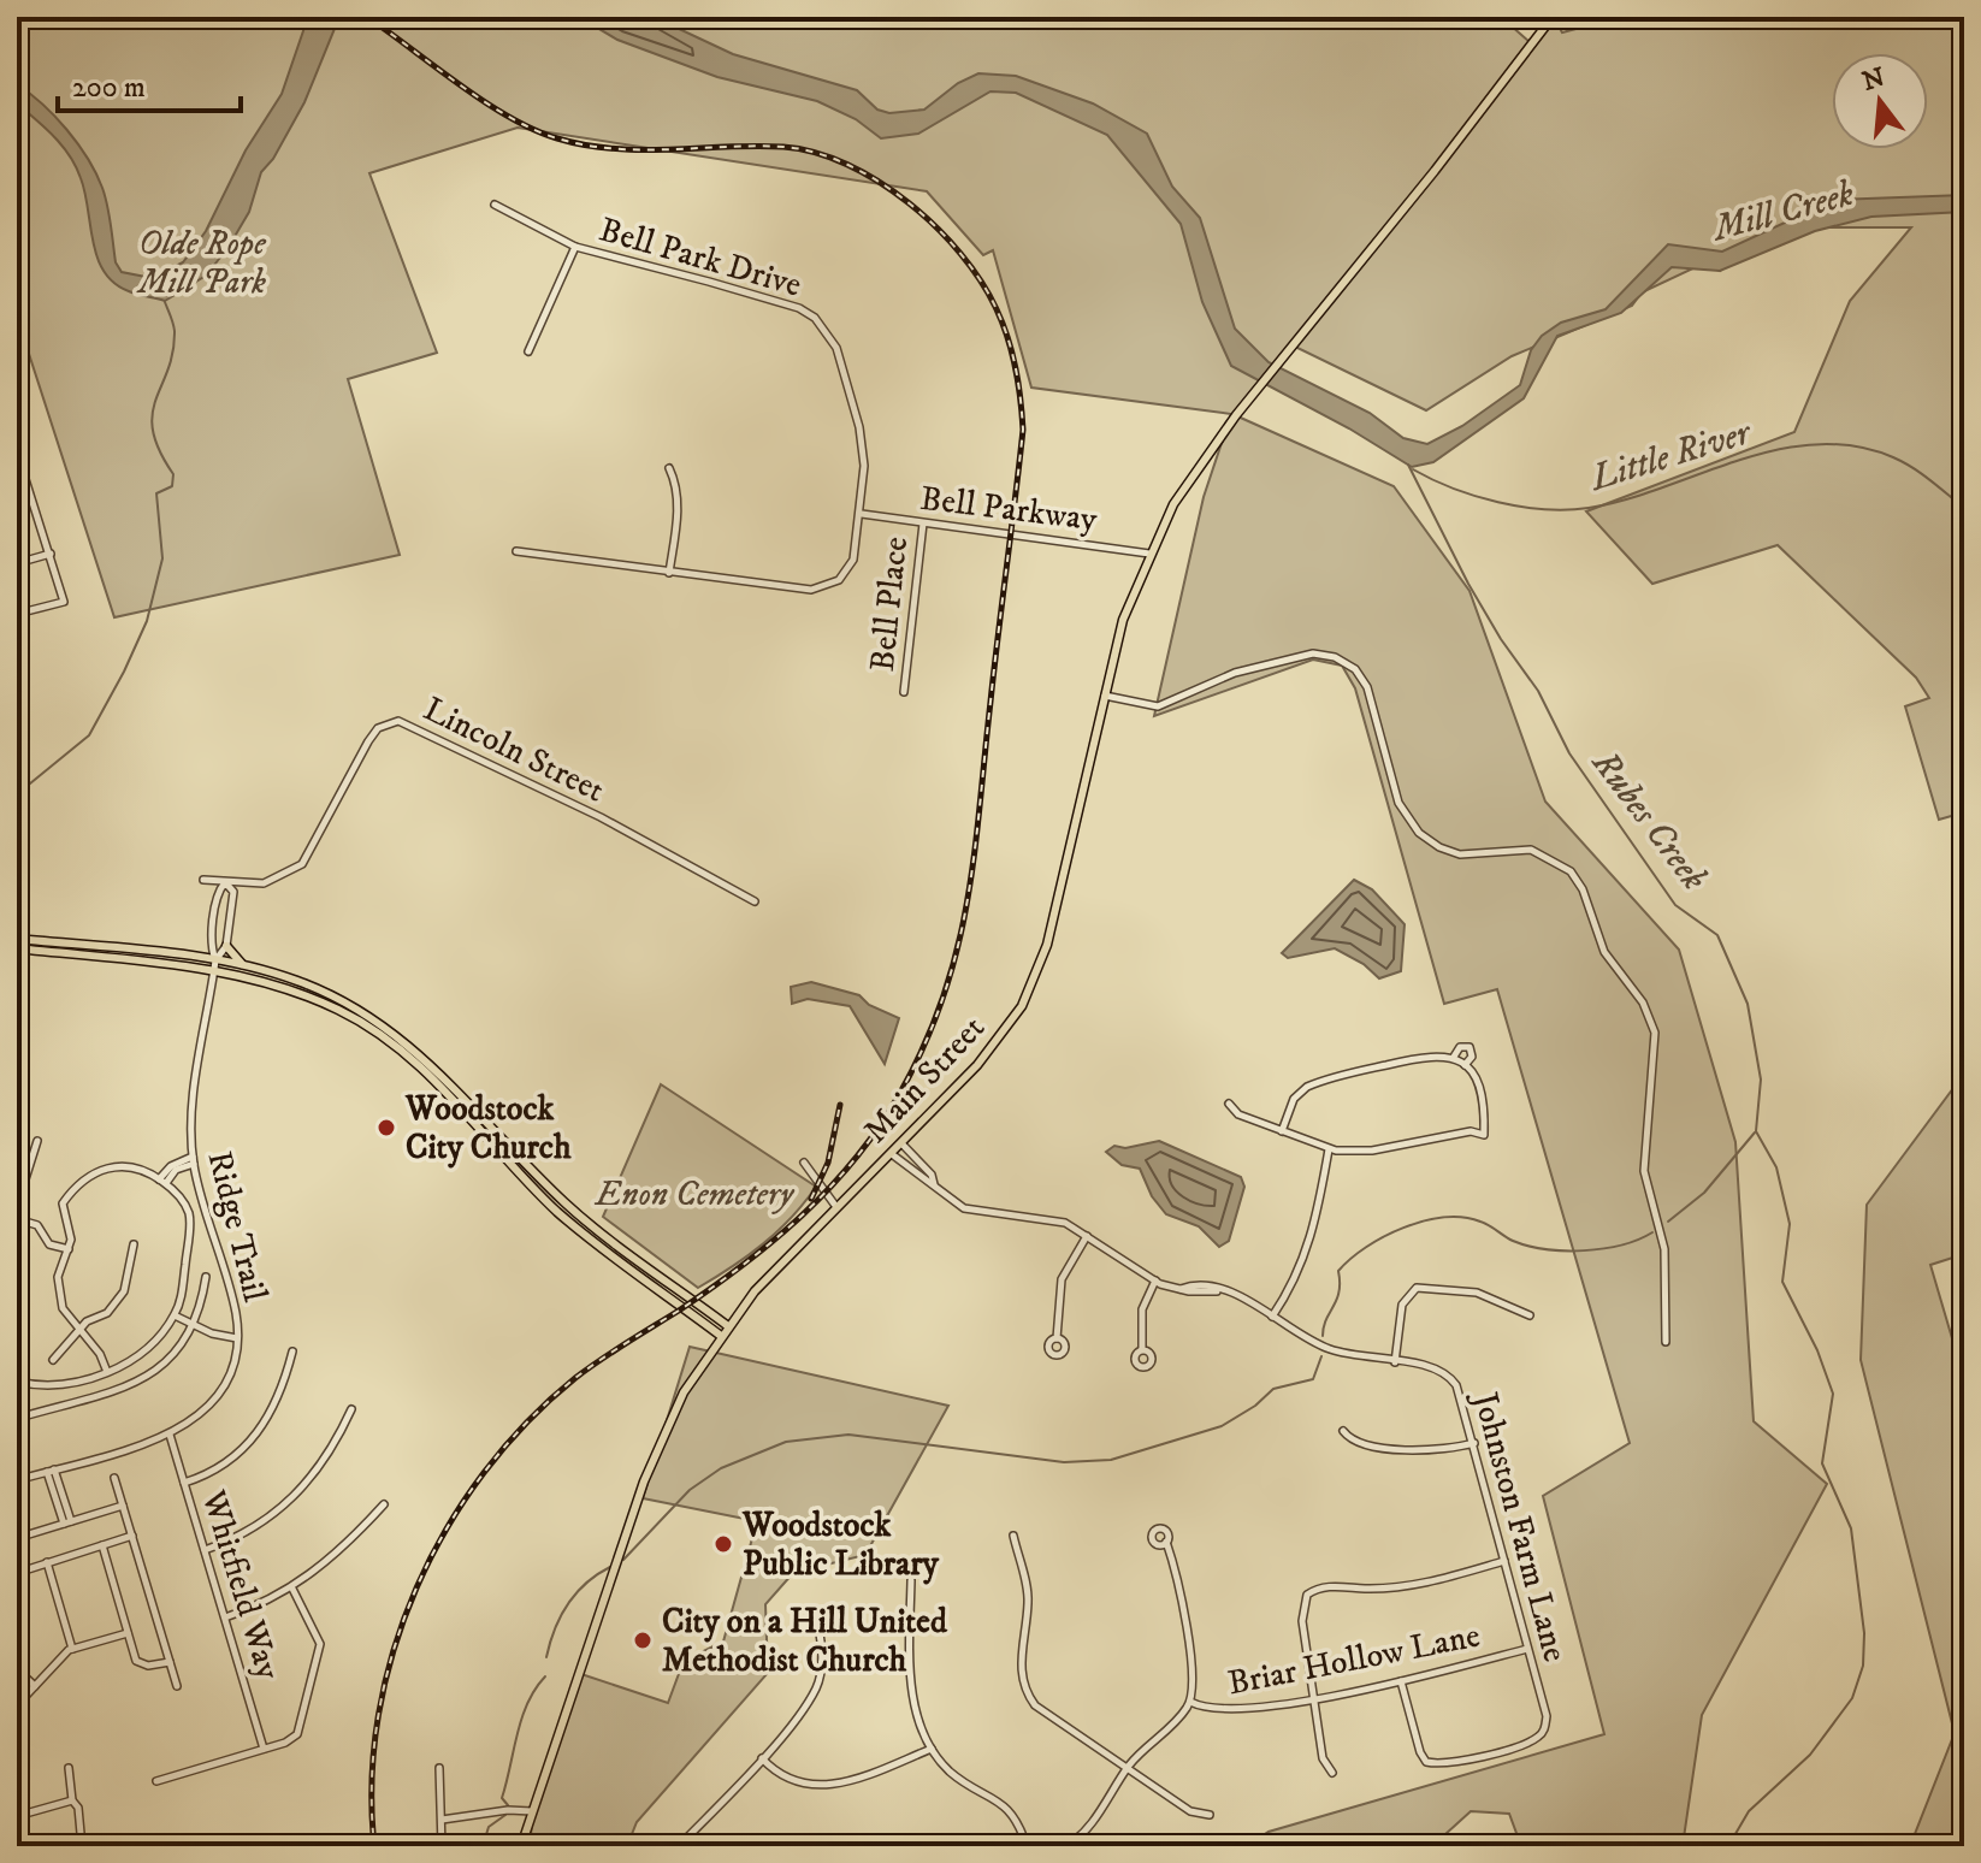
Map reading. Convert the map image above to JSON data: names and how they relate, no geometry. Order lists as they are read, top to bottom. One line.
{"streets":{"main road":["Main Street"],"street":["Bell Park Drive","Bell Parkway","Bell Place","Lincoln Street","Ridge Trail","Johnston Farm Lane","Whitfield Way","Briar Hollow Lane"]},"crossings":[["Bell Park Drive","Bell Parkway"],["Bell Parkway","Bell Place"],["Bell Parkway","Main Street"],["Lincoln Street","Ridge Trail"],["Main Street","Johnston Farm Lane"],["Ridge Trail","Whitfield Way"],["Johnston Farm Lane","Briar Hollow Lane"]],"water":["Mill Creek","Little River","Rubes Creek"],"parks":["Olde Rope Mill Park","Enon Cemetery"],"places":["Woodstock City Church","Woodstock Public Library","City on a Hill United Methodist Church"],"scale_bar":"200 m","north":"top"}
